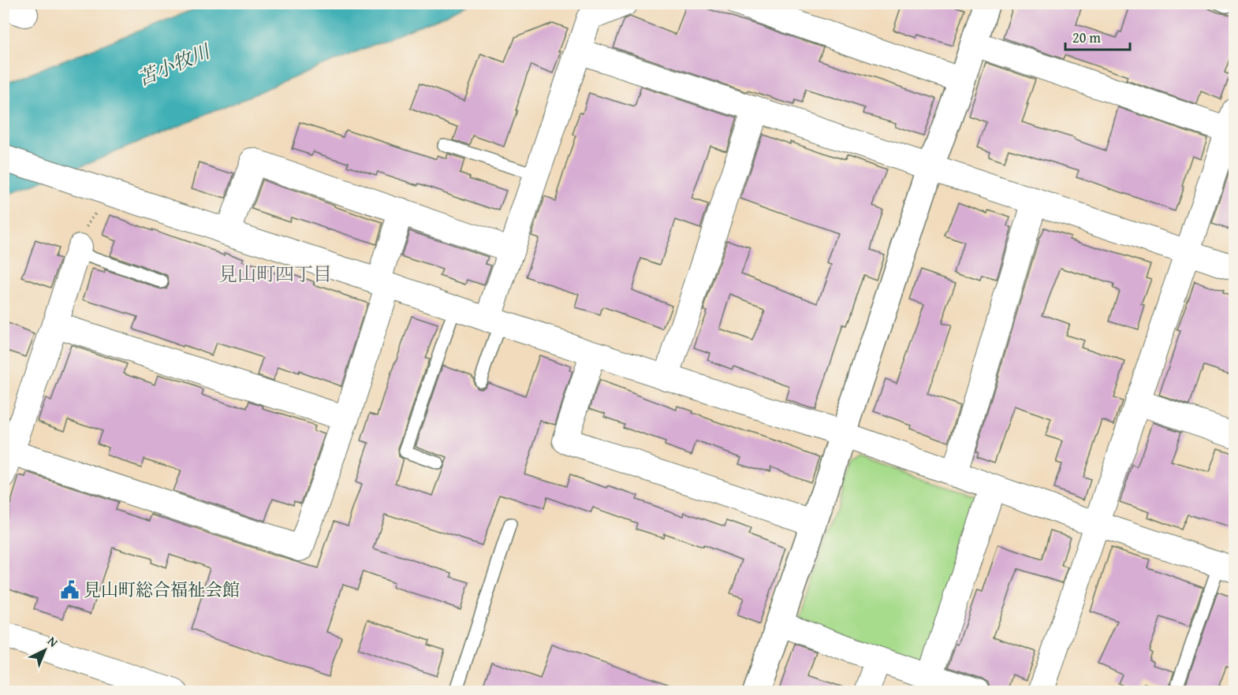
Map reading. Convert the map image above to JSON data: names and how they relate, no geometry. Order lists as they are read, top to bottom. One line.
{"districts":["見山町四丁目"],"water":["苫小牧川"],"places":{"public building":["見山町総合福祉会館"]},"scale_bar":"20 m","north":"top right"}
